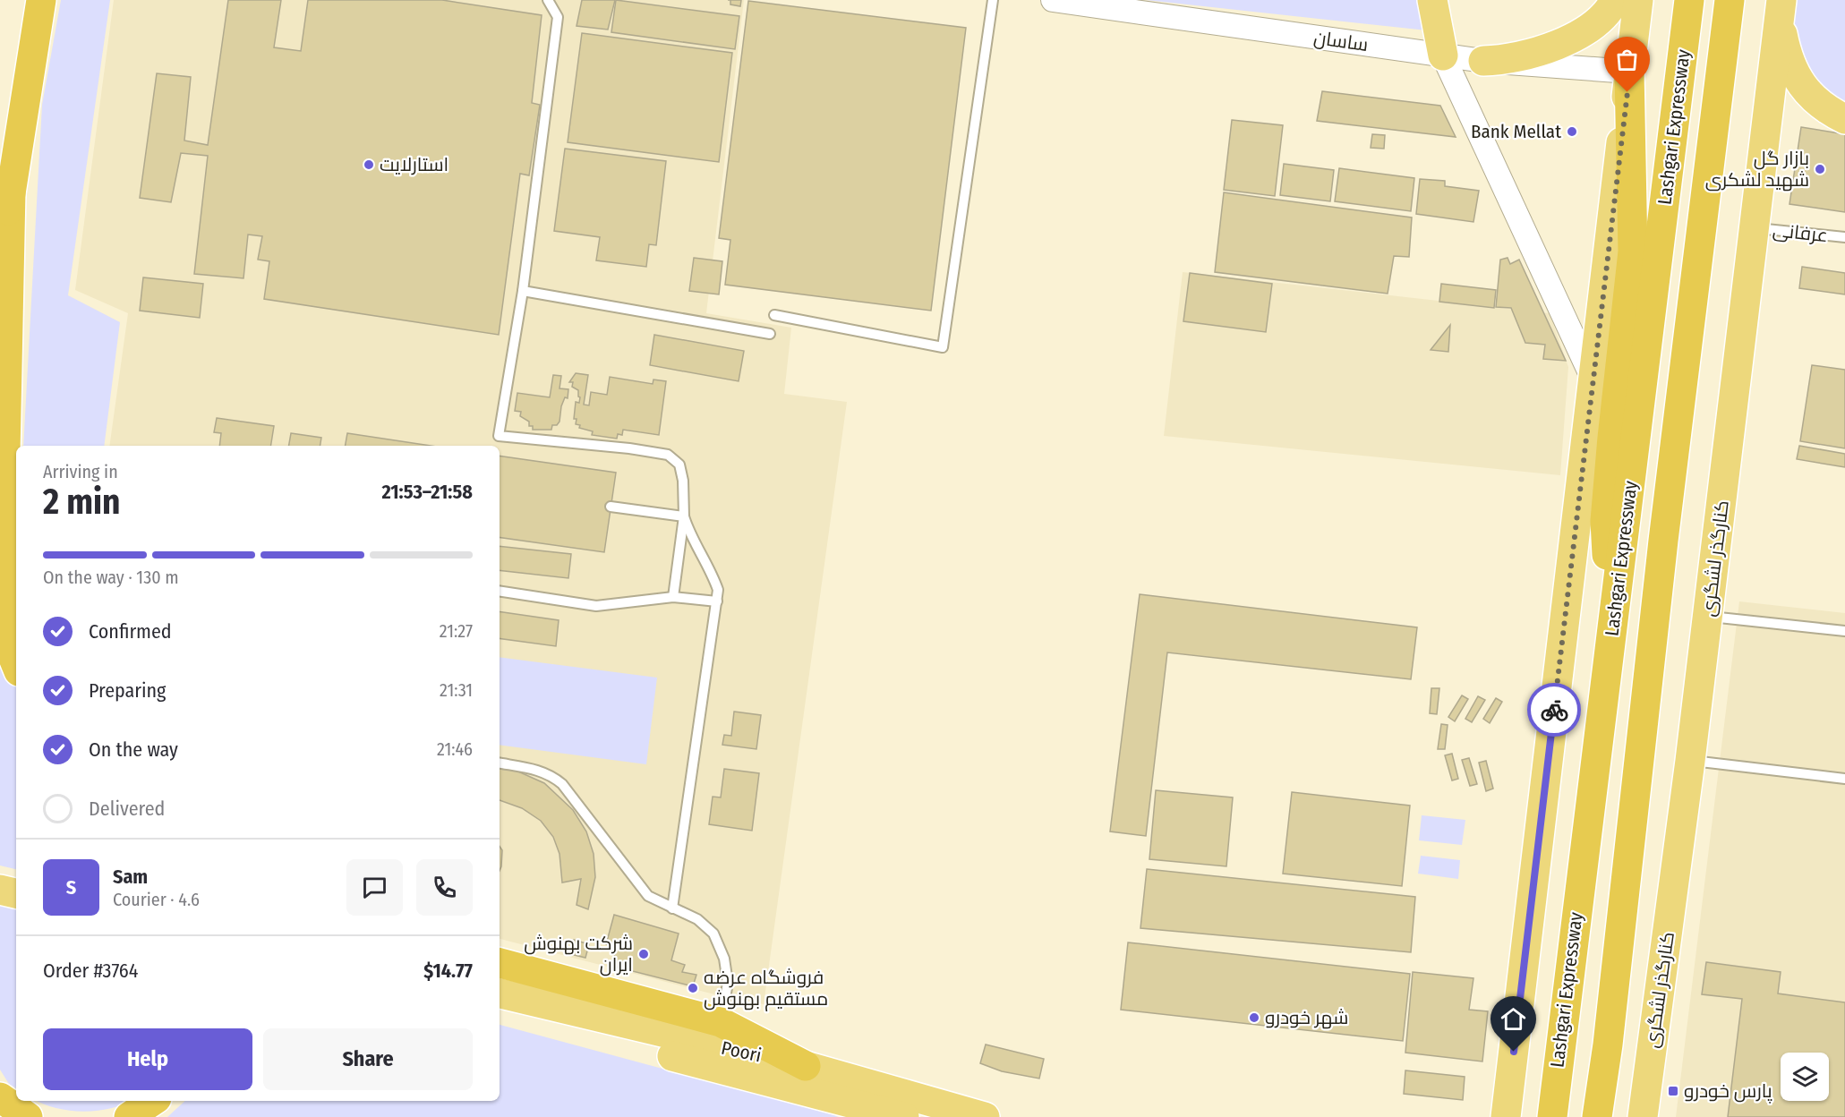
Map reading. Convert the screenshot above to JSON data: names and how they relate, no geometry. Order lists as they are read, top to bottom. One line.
{"streets":{"highway":["Lashgari Expressway"],"main road":["کنارگذر لشگری","Poori"],"street":["ساسان"],"lane":["عرفانی"]},"crossings":[["عرفانی","کنارگذر لشگری"]],"places":{"other":["Bank Mellat","استارلایت","بازار گل شهید لشکری","شرکت بهنوش ایران","فروشگاه عرضه مستقیم بهنوش","شهر خودرو"],"transit":["پارس خودرو"]},"page":{"heading":["2 min","Arriving in","21:53–21:58"],"panel":["Sam","Courier · 4.6","Order #3764","$14.77"],"bar":"On the way · 130 m","list":[["Confirmed","21:27"],["Preparing","21:31"],["On the way","21:46"],"Delivered"],"round":"S","buttons":["Help","Share"]}}
